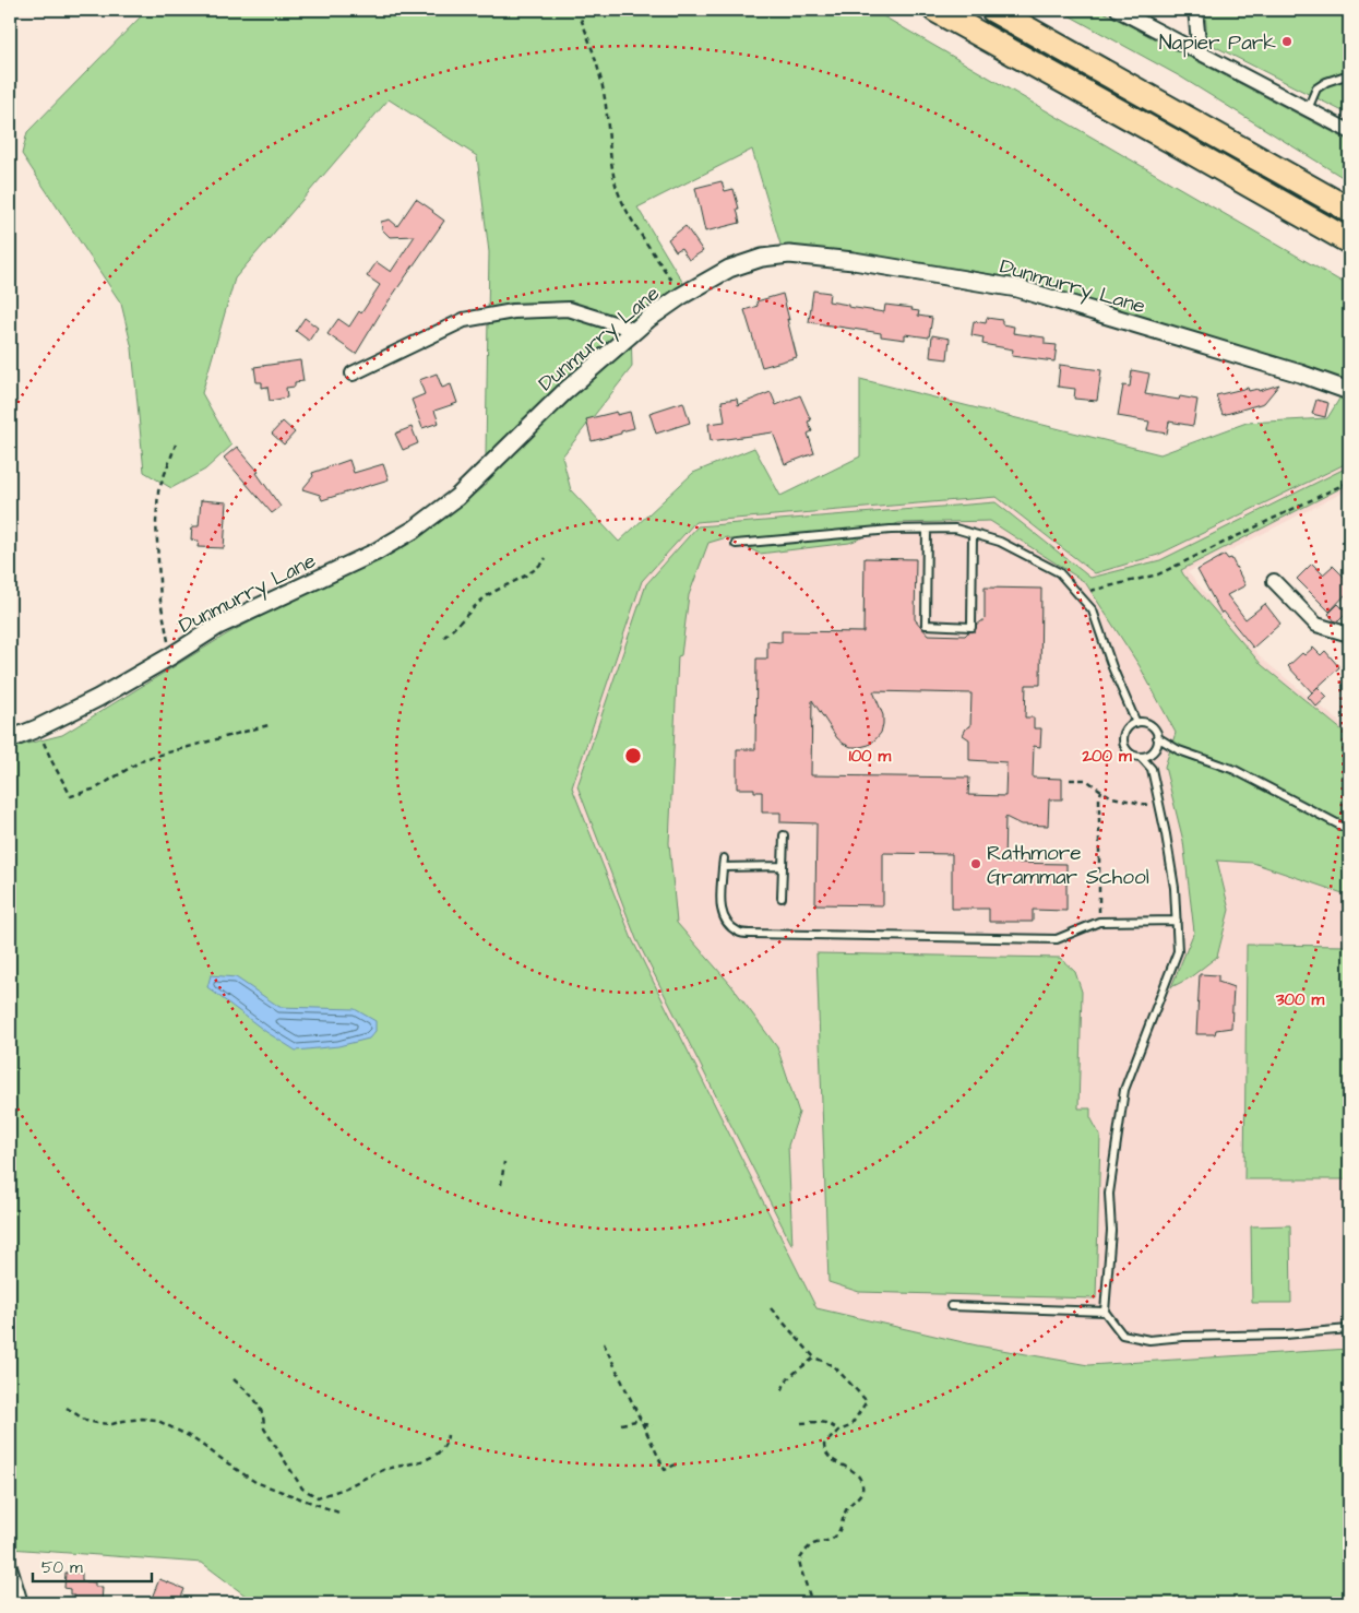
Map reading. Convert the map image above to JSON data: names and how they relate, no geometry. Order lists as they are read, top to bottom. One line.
{"streets":{"street":["Dunmurry Lane"]},"places":["Napier Park","Rathmore Grammar School"],"scale_bar":"50 m","rings":["100 m","200 m","300 m"]}
